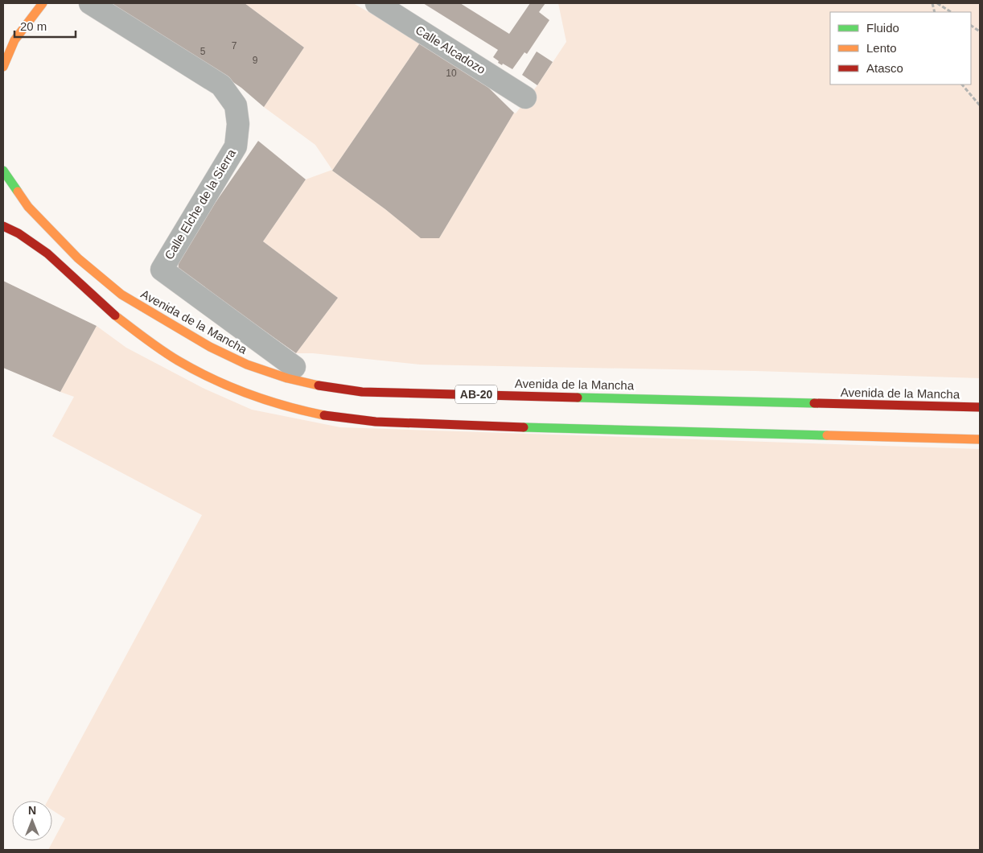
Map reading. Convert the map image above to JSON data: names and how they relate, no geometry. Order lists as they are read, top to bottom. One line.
{"streets":{"main road":["Avenida de la Mancha","AB-20"],"street":["Calle Alcadozo","Calle Elche de la Sierra"]},"house_numbers":["7","5","9","10"],"legend":["Fluido","Lento","Atasco"],"scale_bar":"20 m","north":"top"}
